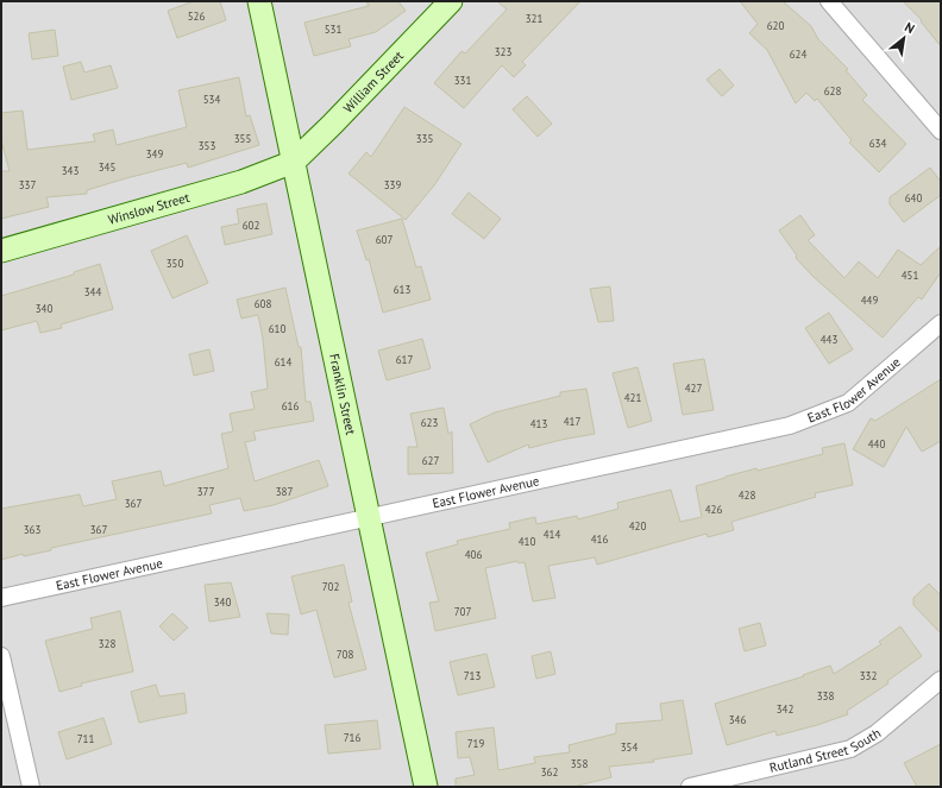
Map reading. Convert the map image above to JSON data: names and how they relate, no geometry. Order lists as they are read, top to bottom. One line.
{"streets":{"street":["William Street","Winslow Street","East Flower Avenue","Franklin Street","Rutland Street South"]},"crossings":[["William Street","Winslow Street"],["William Street","Franklin Street"],["Winslow Street","Franklin Street"],["East Flower Avenue","Franklin Street"]],"house_numbers":["526","321","620","531","323","624","331","628","534","355","335","634","353","349","345","343","337","339","640","602","607","350","451","613","344","449","608","340","610","443","617","614","427","421","616","417","623","413","440","627","377","387","428","367","426","420","363","367","414","416","410","406","702","340","707","328","708","713","332","338","342","346","716","711","719","354","358","362"],"north":"top right"}
